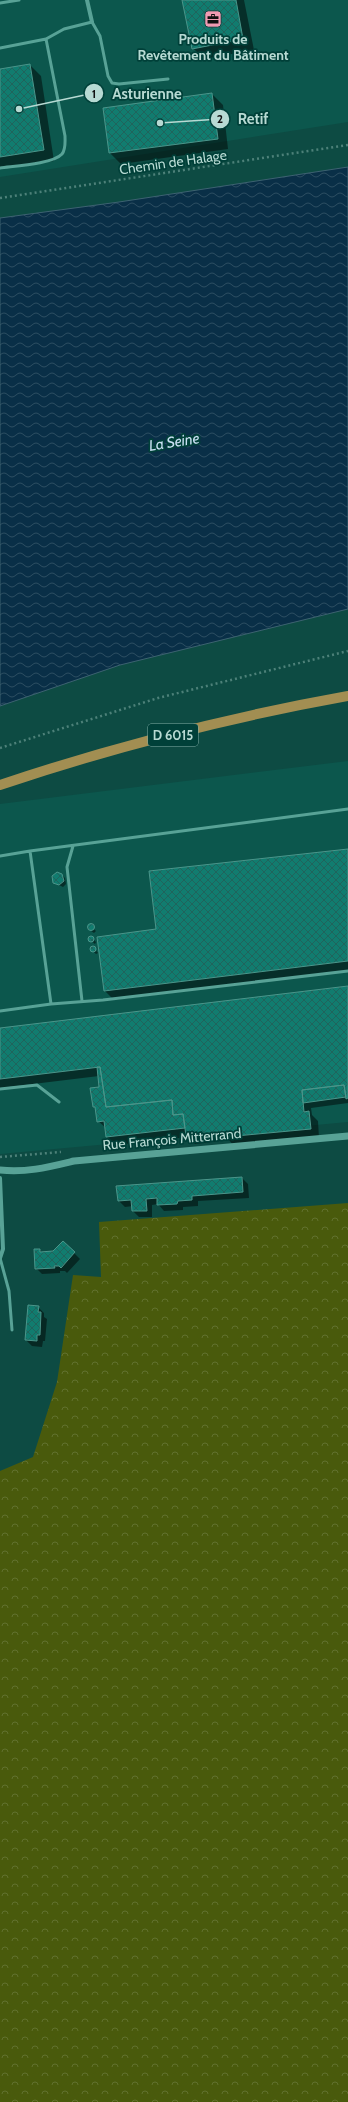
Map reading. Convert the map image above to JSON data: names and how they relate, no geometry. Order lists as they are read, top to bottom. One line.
{"streets":{"main road":["D 6015"],"street":["Rue François Mitterrand"],"path":["Chemin de Halage"]},"water":["La Seine"],"places":{"office":["Produits de Revêtement du Bâtiment"],"other":["Asturienne","Retif"]}}
